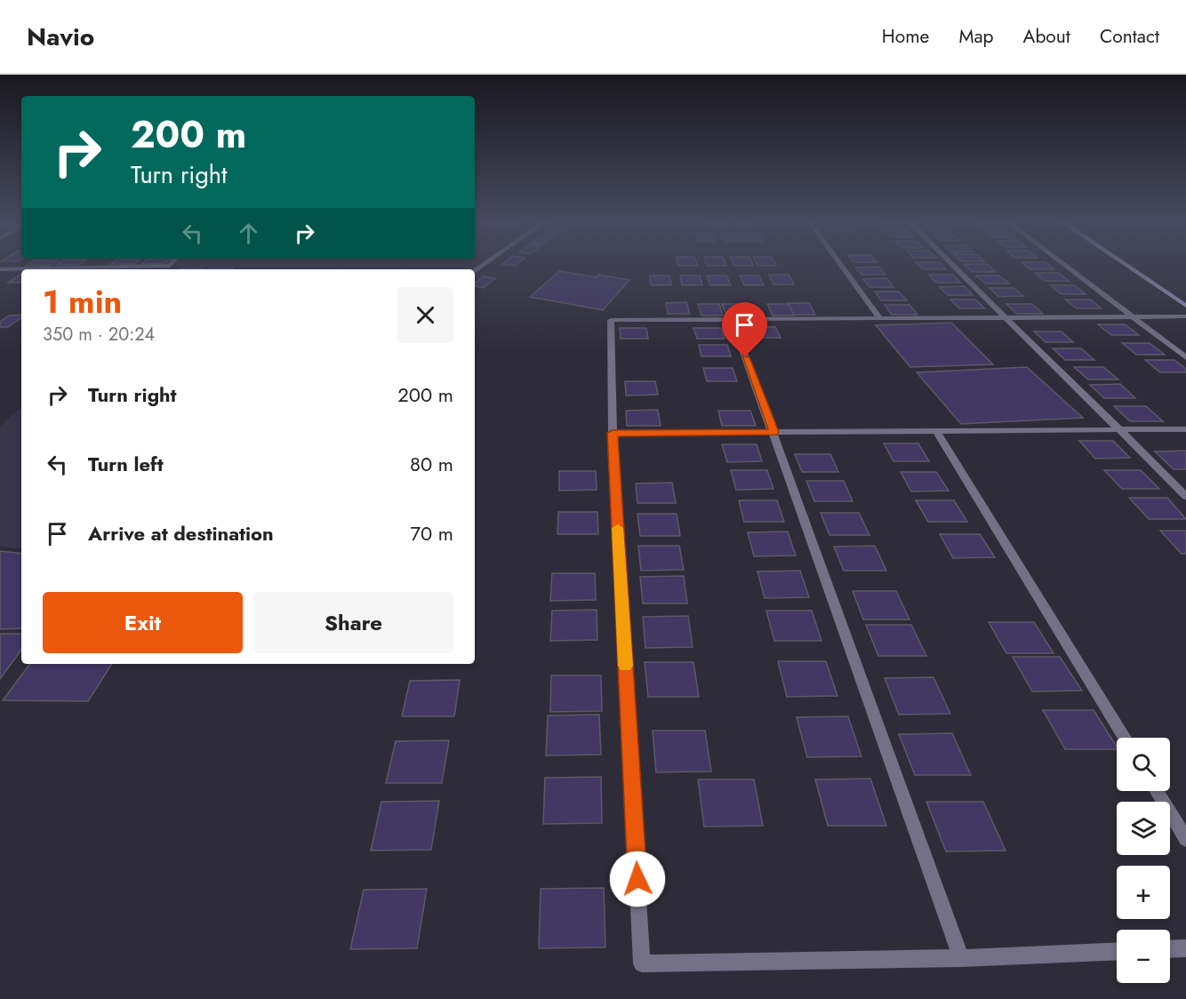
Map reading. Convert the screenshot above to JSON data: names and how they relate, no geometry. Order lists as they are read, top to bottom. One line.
{"page":{"header":"Navio","nav":["Home","Map","About","Contact"],"turn":["200 m","Turn right"],"heading":["1 min","350 m · 20:24"],"list":[{"name":"Turn right","value":"200 m"},{"name":"Turn left","value":"80 m"},{"name":"Arrive at destination","value":"70 m"}],"buttons":["Exit","Share"],"map_buttons":["+","−"]}}
